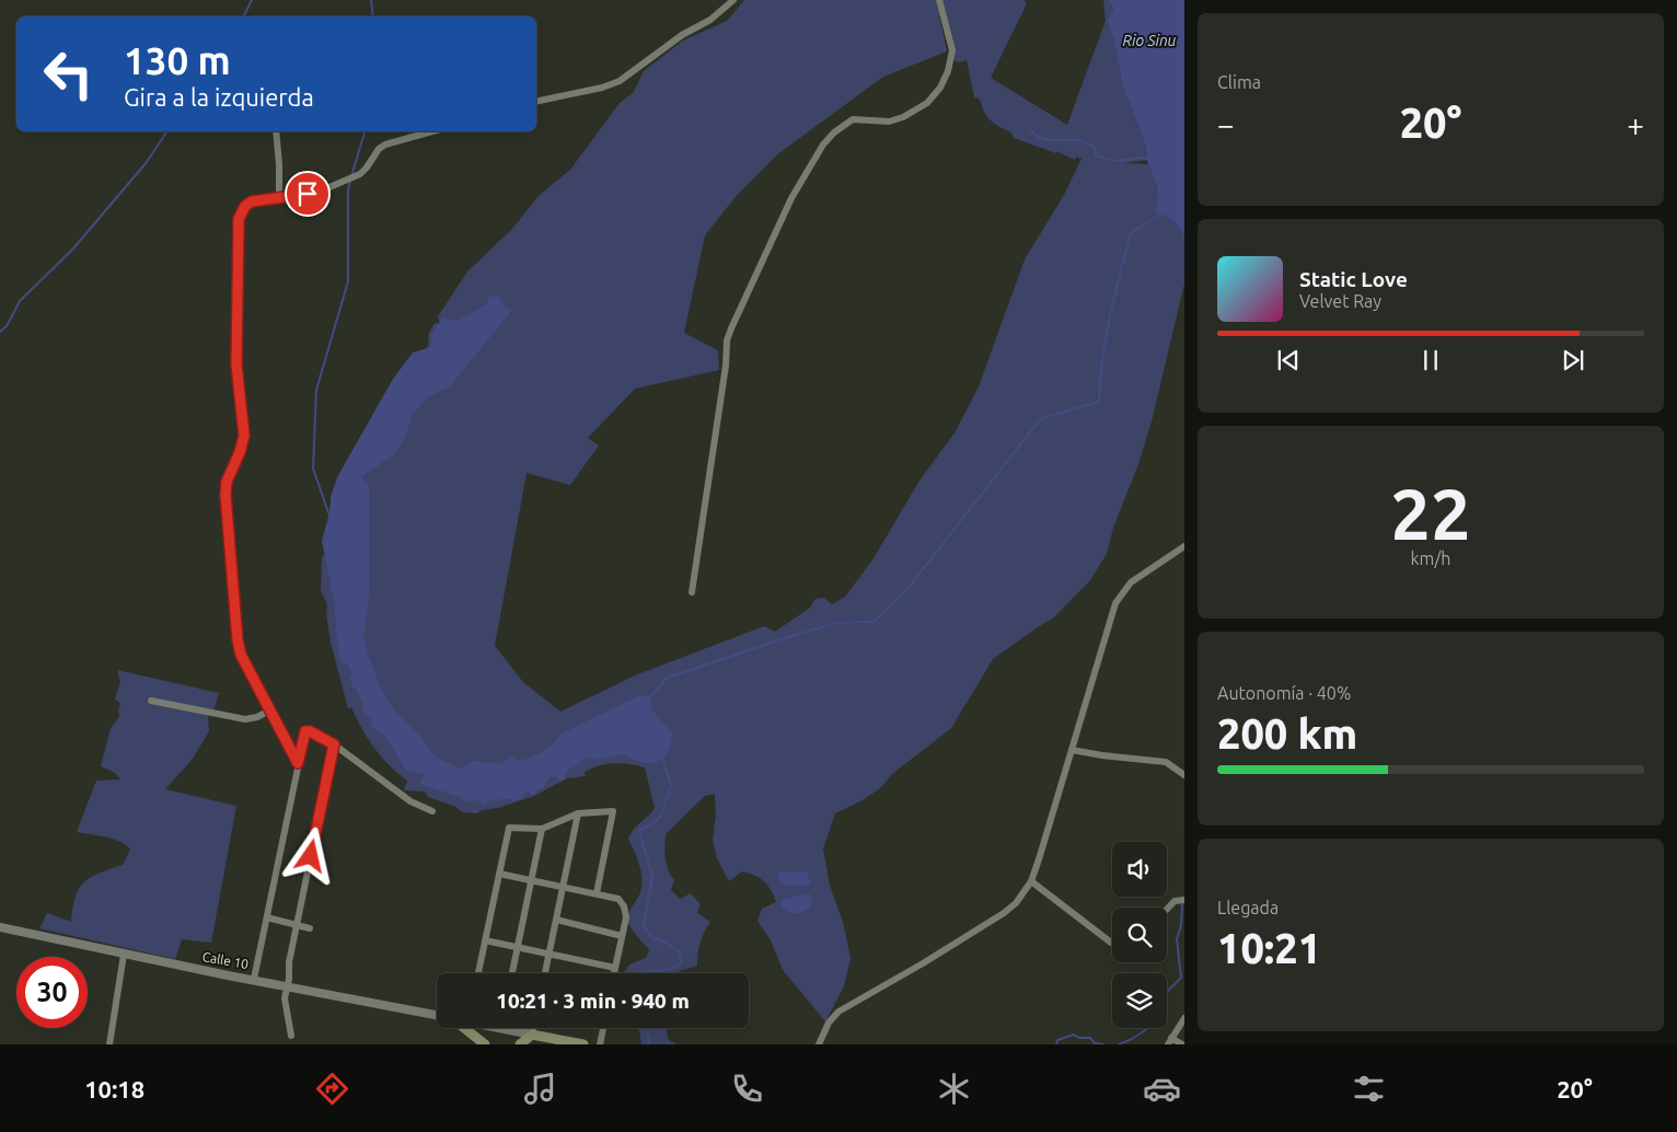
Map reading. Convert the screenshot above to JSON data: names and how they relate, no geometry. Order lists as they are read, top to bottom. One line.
{"streets":{"main road":["Calle 10"]},"water":["Rio Sinu"],"page":{"tile":["Clima",["22","km/h"],["Autonomía · 40%","200 km"],["Llegada","10:21"]],"turn":["130 m","Gira a la izquierda"],"heat":["−","20°","+"],"song":["Static Love","Velvet Ray"],"limit":"30","trip":"10:21 · 3 min · 940 m","tabs":["10:18","20°"]}}
